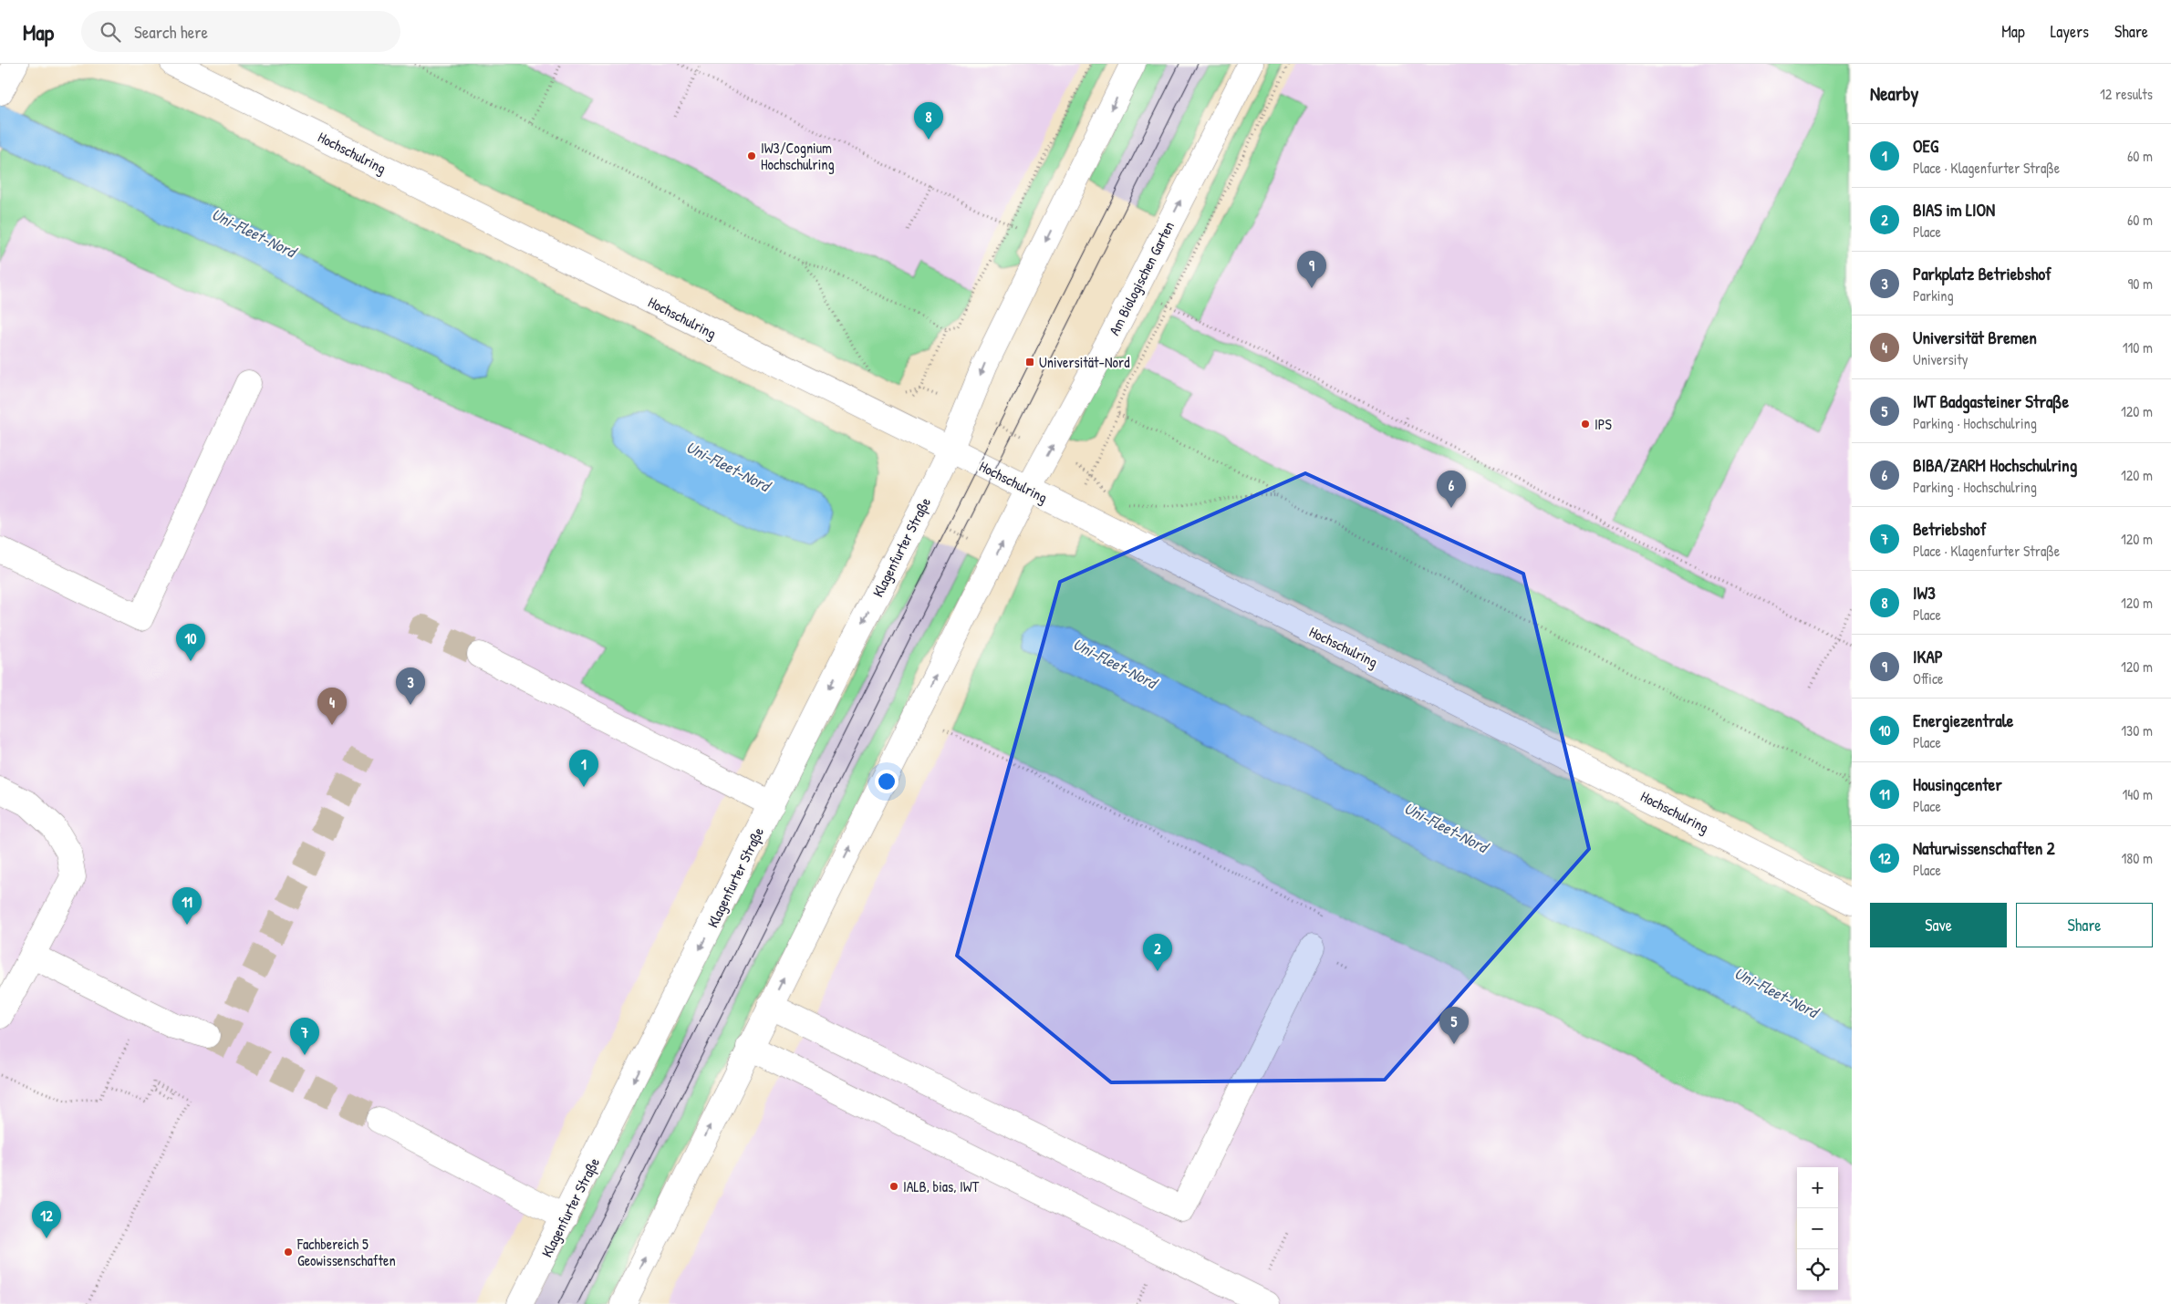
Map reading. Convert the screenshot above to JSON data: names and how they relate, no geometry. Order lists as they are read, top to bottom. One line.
{"streets":{"street":["Hochschulring","Am Biologischen Garten","Klagenfurter Straße"]},"crossings":[["Hochschulring","Am Biologischen Garten"],["Hochschulring","Klagenfurter Straße"]],"water":["Uni-Fleet-Nord"],"places":{"other":["IW3/Cognium Hochschulring","IPS","IALB, bias, IWT","Fachbereich 5 Geowissenschaften"],"transit":["Universität-Nord"]},"page":{"header":"Map","search":"Search here","nav":["Map","Layers","Share"],"heading":["Nearby","12 results"],"pins":["8","9","6","10","3","4","1","11","2","5","7","12"],"list":[{"mark":"1","name":"OEG","note":"Place · Klagenfurter Straße","value":"60 m"},{"mark":"2","name":"BIAS im LION","note":"Place","value":"60 m"},{"mark":"3","name":"Parkplatz Betriebshof","note":"Parking","value":"90 m"},{"mark":"4","name":"Universität Bremen","note":"University","value":"110 m"},{"mark":"5","name":"IWT Badgasteiner Straße","note":"Parking · Hochschulring","value":"120 m"},{"mark":"6","name":"BIBA/ZARM Hochschulring","note":"Parking · Hochschulring","value":"120 m"},{"mark":"7","name":"Betriebshof","note":"Place · Klagenfurter Straße","value":"120 m"},{"mark":"8","name":"IW3","note":"Place","value":"120 m"},{"mark":"9","name":"IKAP","note":"Office","value":"120 m"},{"mark":"10","name":"Energiezentrale","note":"Place","value":"130 m"},{"mark":"11","name":"Housingcenter","note":"Place","value":"140 m"},{"mark":"12","name":"Naturwissenschaften 2","note":"Place","value":"180 m"}],"buttons":["Save","Share"],"map_buttons":["+","−"]}}
